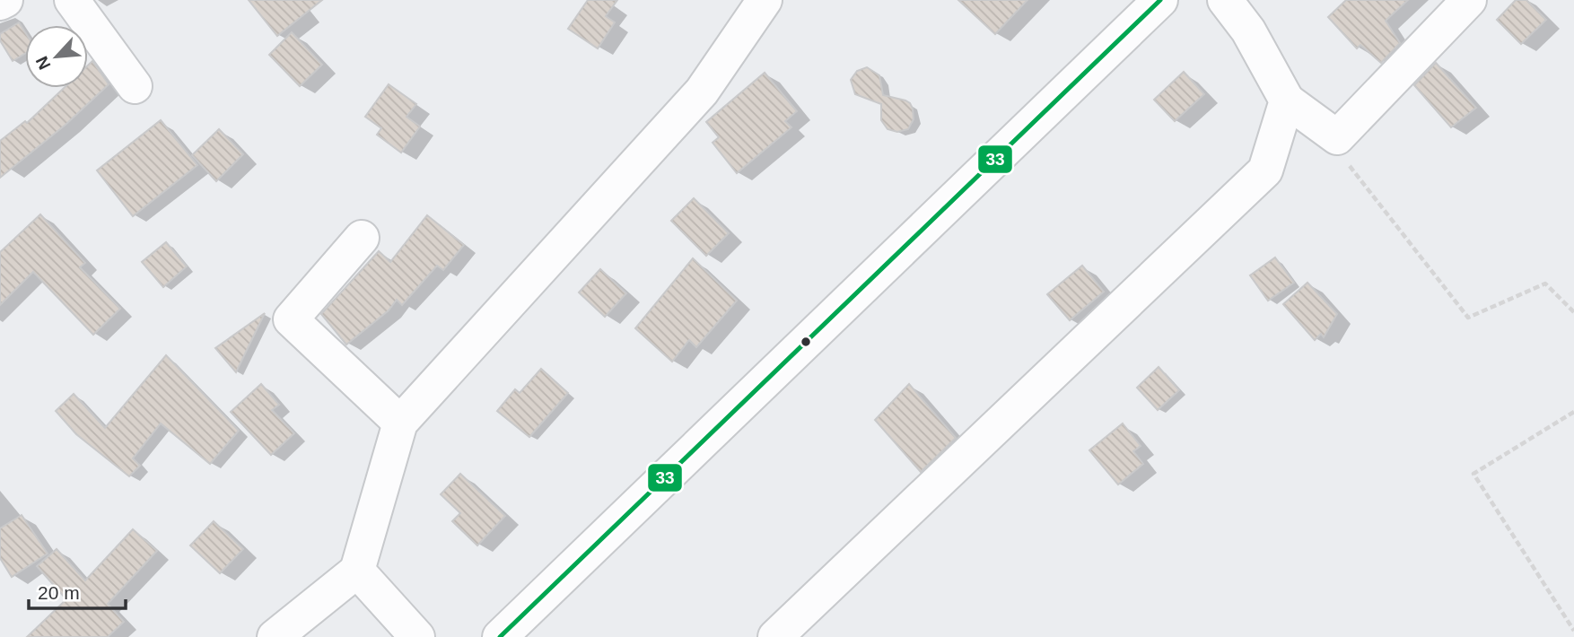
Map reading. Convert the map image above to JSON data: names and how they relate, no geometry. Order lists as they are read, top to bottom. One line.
{"lines":["transit line 33"],"scale_bar":"20 m","north":"bottom left"}
